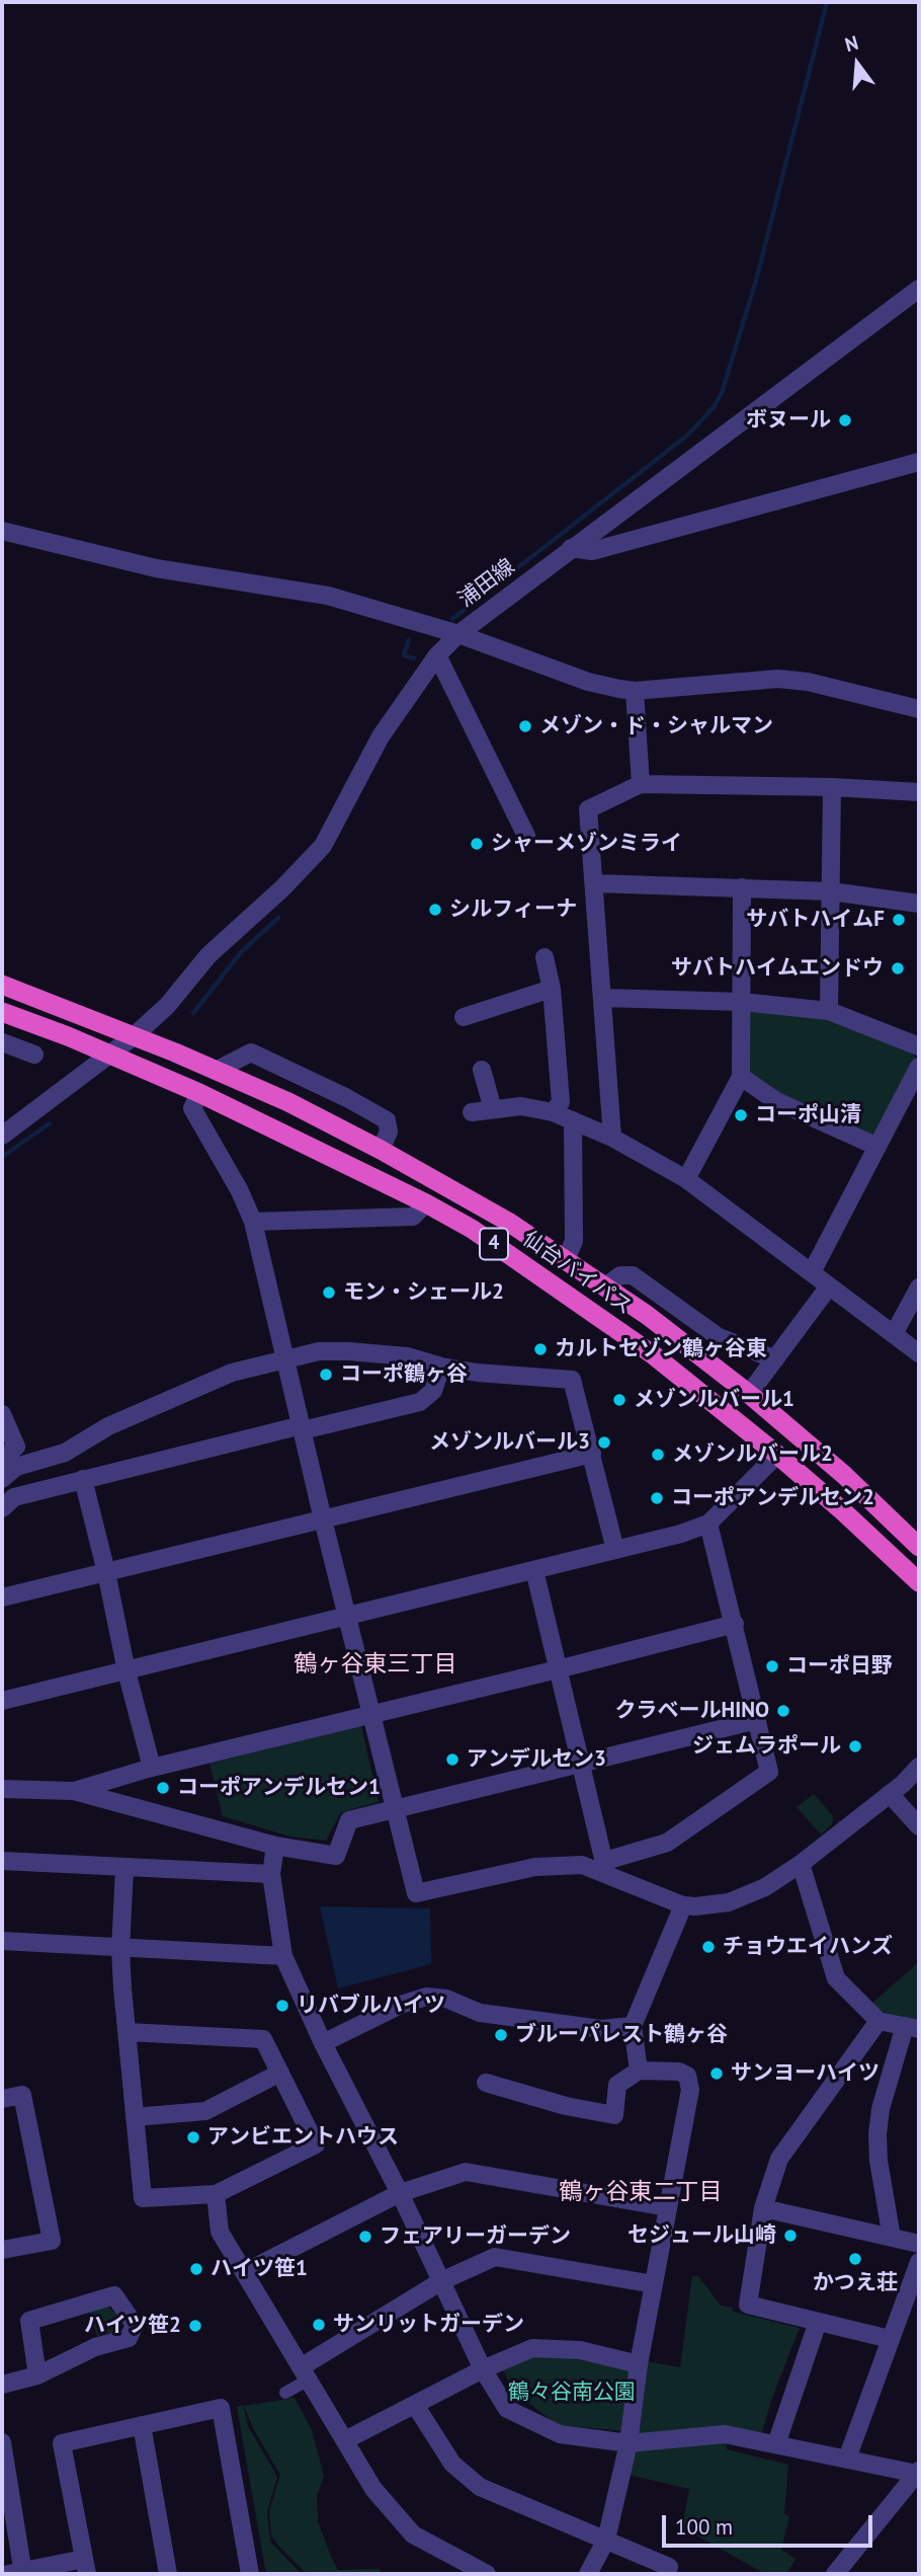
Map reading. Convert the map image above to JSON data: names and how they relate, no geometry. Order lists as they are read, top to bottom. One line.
{"streets":{"highway":["4","仙台バイパス"],"street":["浦田線"]},"districts":["鶴ヶ谷東三丁目","鶴ヶ谷東二丁目"],"parks":["鶴々谷南公園"],"places":["ボヌール","メゾン・ド・シャルマン","シャーメゾンミライ","シルフィーナ","サバトハイムF","サバトハイムエンドウ","コーポ山清","モン・シェール2","カルトセゾン鶴ヶ谷東","コーポ鶴ヶ谷","メゾンルバール1","メゾンルバール3","メゾンルバール2","コーポアンデルセン2","コーポ日野","クラベールHINO","ジェムラポール","アンデルセン3","コーポアンデルセン1","チョウエイハンズ","リバブルハイツ","ブルーパレスト鶴ヶ谷","サンヨーハイツ","アンビエントハウス","セジュール山崎","フェアリーガーデン","かつえ荘","ハイツ笹1","サンリットガーデン","ハイツ笹2"],"scale_bar":"100 m","north":"top"}
